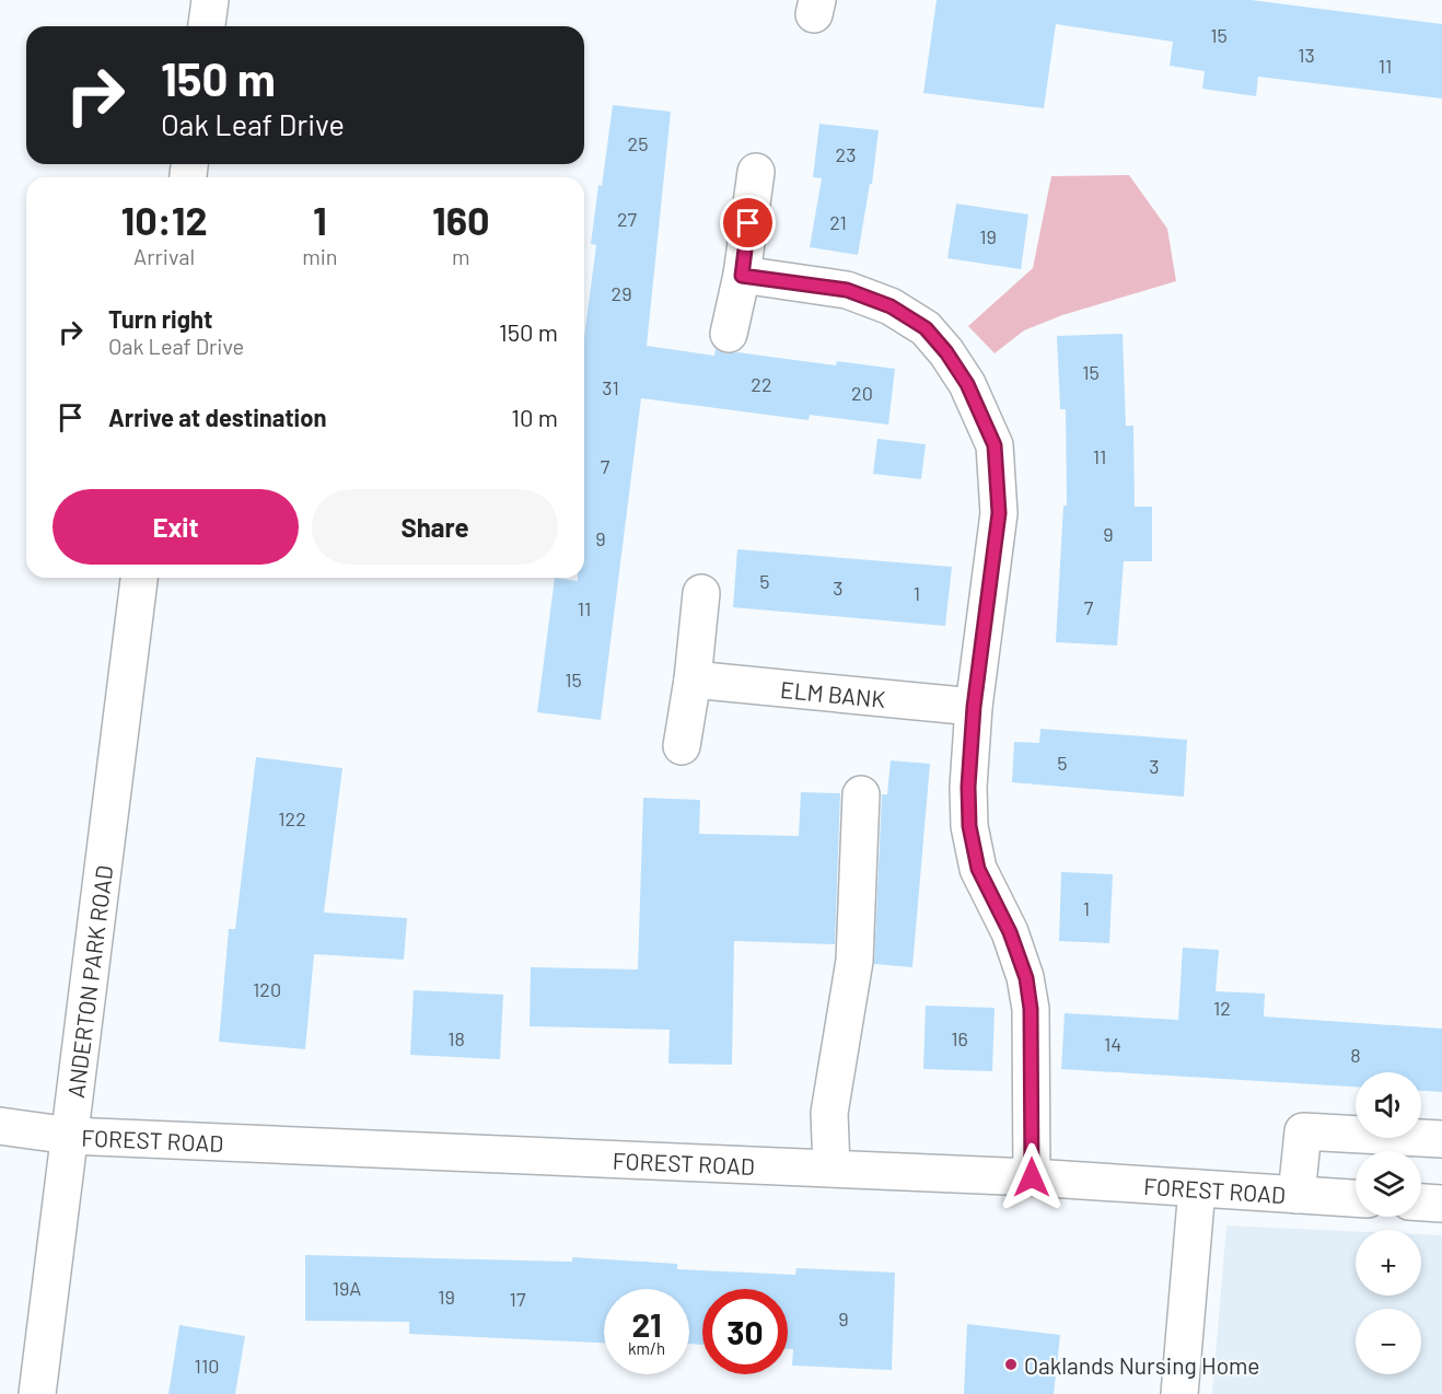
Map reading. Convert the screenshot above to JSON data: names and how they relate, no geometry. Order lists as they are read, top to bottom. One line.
{"streets":{"street":["ELM BANK","ANDERTON PARK ROAD","FOREST ROAD"]},"crossings":[["ANDERTON PARK ROAD","FOREST ROAD"]],"places":["Oaklands Nursing Home"],"house_numbers":["15","13","11","25","23","27","21","19","29","15","22","31","20","11","7","9","9","5","3","1","7","11","15","5","3","122","1","120","12","18","16","14","8","19A","19","17","9","110"],"page":{"turn":["150 m","Oak Leaf Drive"],"eta":["10:12","Arrival","1","min","160","m"],"list":[{"name":"Turn right","note":"Oak Leaf Drive","value":"150 m"},{"name":"Arrive at destination","value":"10 m"}],"buttons":["Exit","Share"],"map_buttons":["+","−"],"speed":"21 km/h","limit":"30"}}
